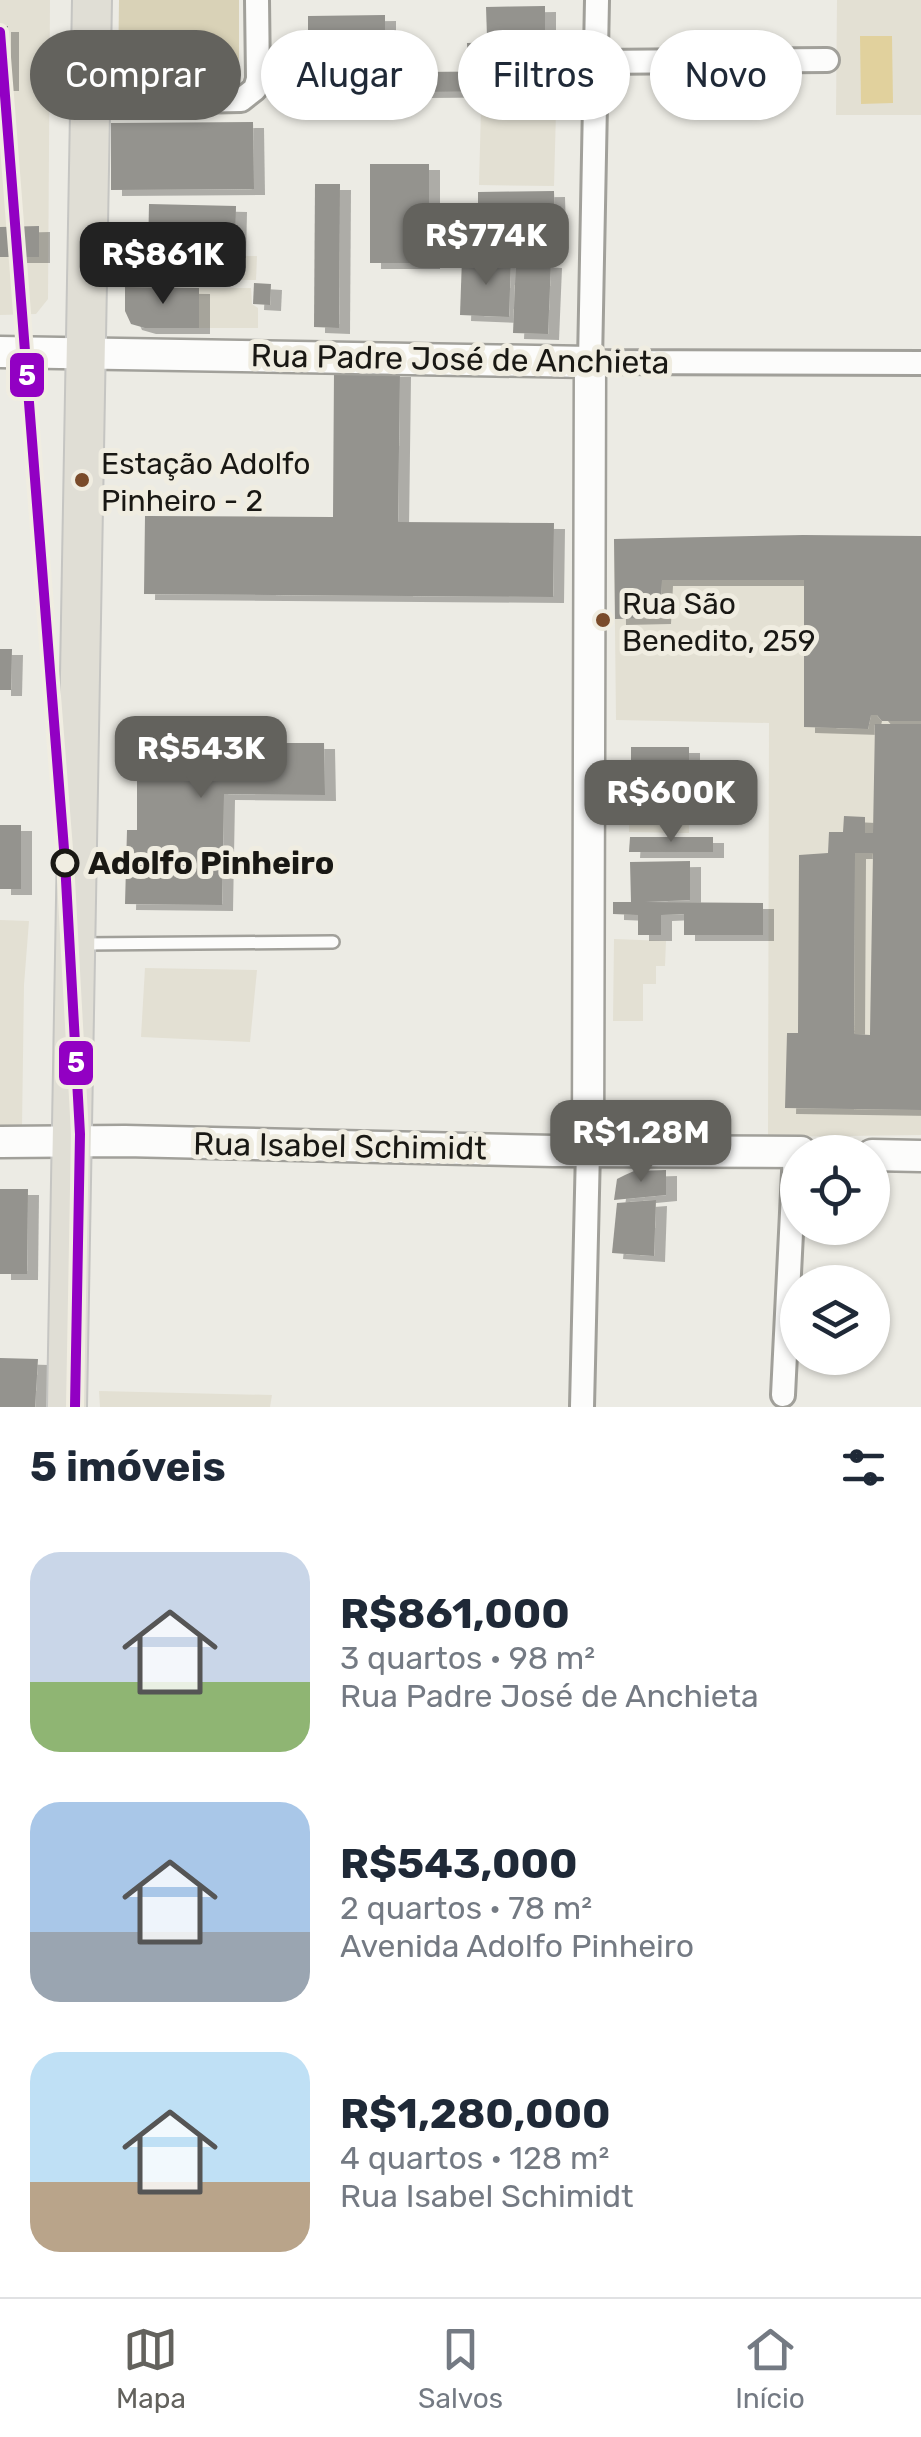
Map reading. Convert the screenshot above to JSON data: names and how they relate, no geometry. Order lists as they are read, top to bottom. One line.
{"streets":{"street":["Rua Padre José de Anchieta","Rua Isabel Schimidt"]},"places":["Estação Adolfo Pinheiro - 2","Rua São Benedito, 259","Adolfo Pinheiro"],"lines":["metro line 5"],"page":{"chip":["Comprar","Alugar","Filtros","Novo"],"price":["R$774K","R$861K","R$543K","R$600K","R$1.28M"],"heading":"5 imóveis","list":[{"name":"R$861,000","note":"3 quartos · 98 m² · Rua Padre José de Anchieta"},{"name":"R$543,000","note":"2 quartos · 78 m² · Avenida Adolfo Pinheiro"},{"name":"R$1,280,000","note":"4 quartos · 128 m² · Rua Isabel Schimidt"}],"tabs":["Mapa","Salvos","Início"]}}
